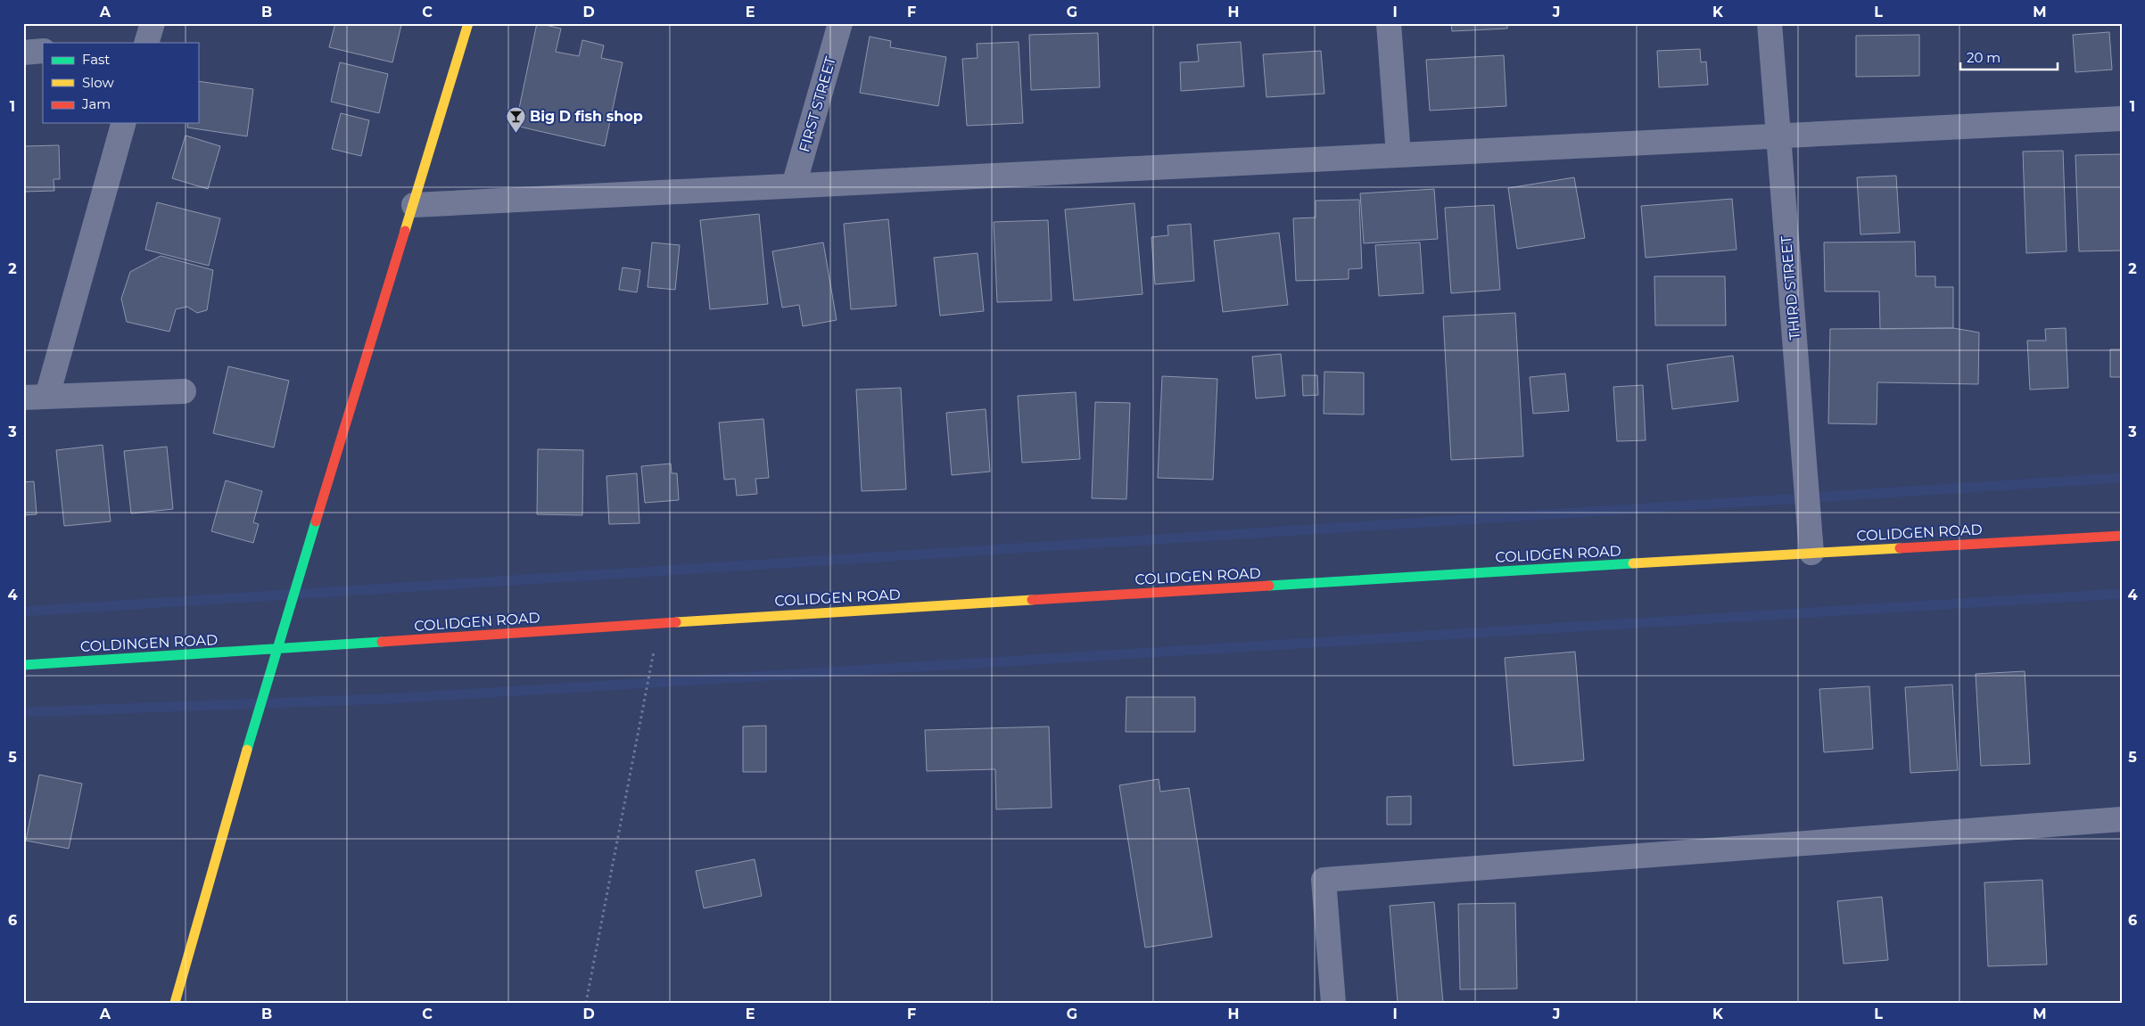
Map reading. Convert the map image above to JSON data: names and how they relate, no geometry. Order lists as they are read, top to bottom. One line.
{"streets":{"street":["FIRST STREET","THIRD STREET","COLIDGEN ROAD","COLDINGEN ROAD"]},"crossings":[["THIRD STREET","COLIDGEN ROAD"],["COLIDGEN ROAD","COLDINGEN ROAD"]],"places":{"bar":["Big D fish shop"]},"legend":["Fast","Slow","Jam"],"scale_bar":"20 m","grid":{"columns":["A","B","C","D","E","F","G","H","I","J","K","L","M"],"rows":["1","2","3","4","5","6"]}}
